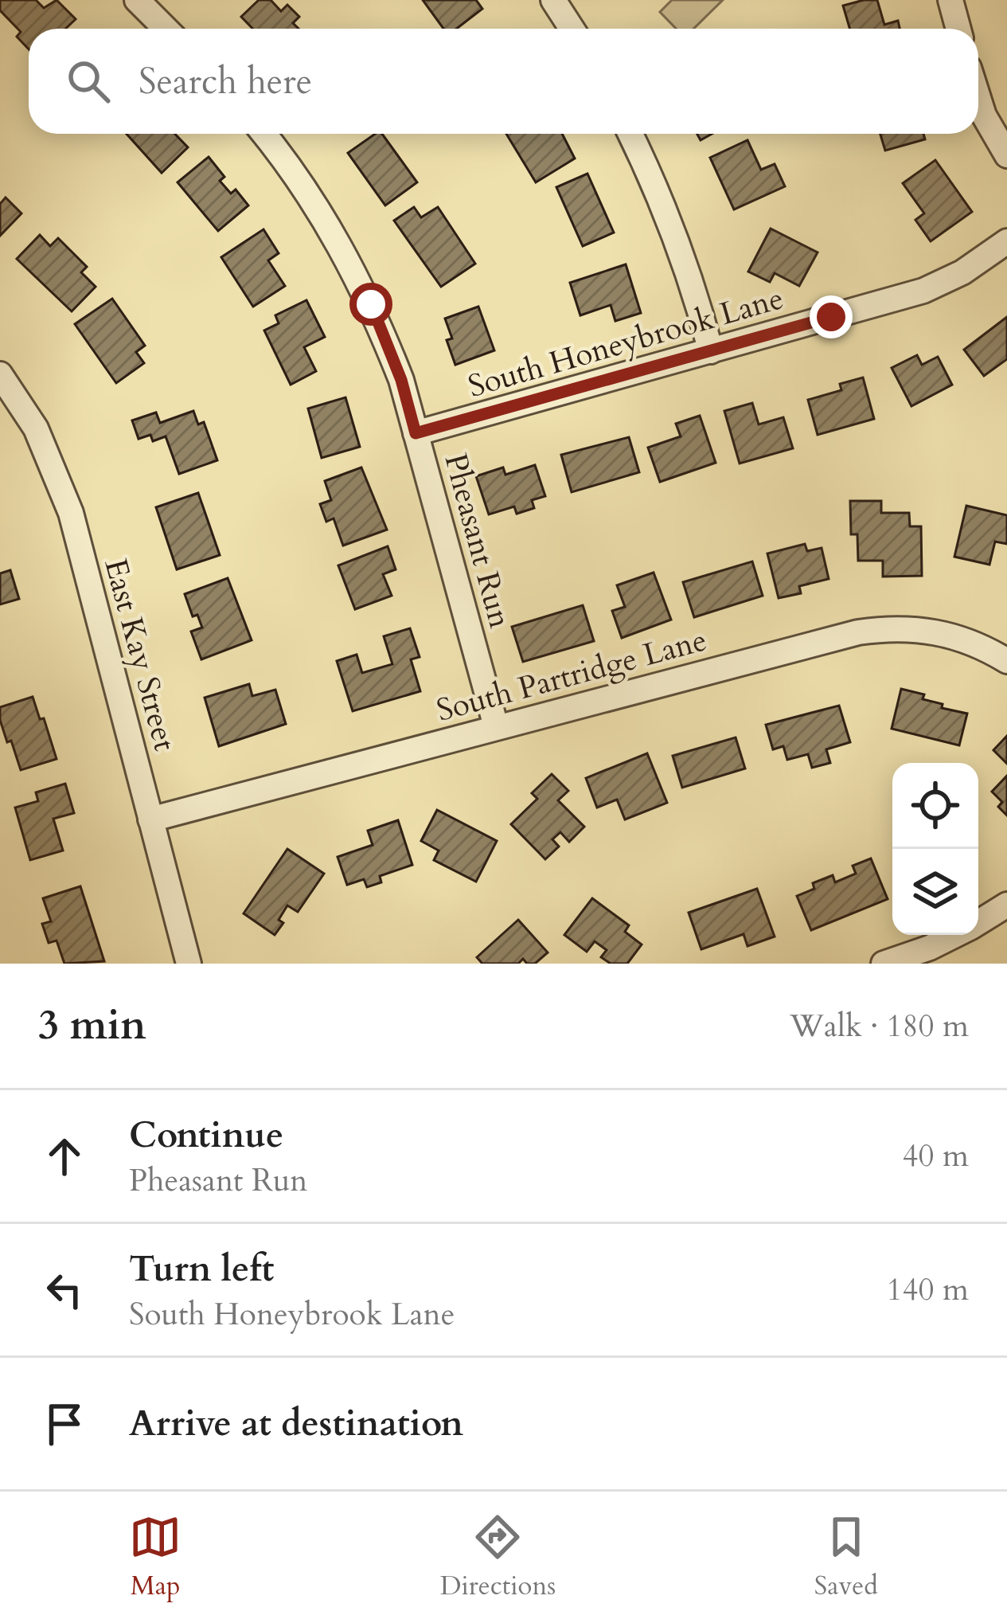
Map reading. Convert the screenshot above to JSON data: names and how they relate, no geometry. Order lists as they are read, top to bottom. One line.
{"streets":{"street":["South Honeybrook Lane","Pheasant Run","East Kay Street","South Partridge Lane"]},"crossings":[["South Honeybrook Lane","Pheasant Run"],["Pheasant Run","South Partridge Lane"],["East Kay Street","South Partridge Lane"]],"page":{"search":"Search here","heading":["3 min","Walk · 180 m"],"list":[["Continue","Pheasant Run","40 m"],["Turn left","South Honeybrook Lane","140 m"],"Arrive at destination"],"nav":["Map","Directions","Saved"]}}
